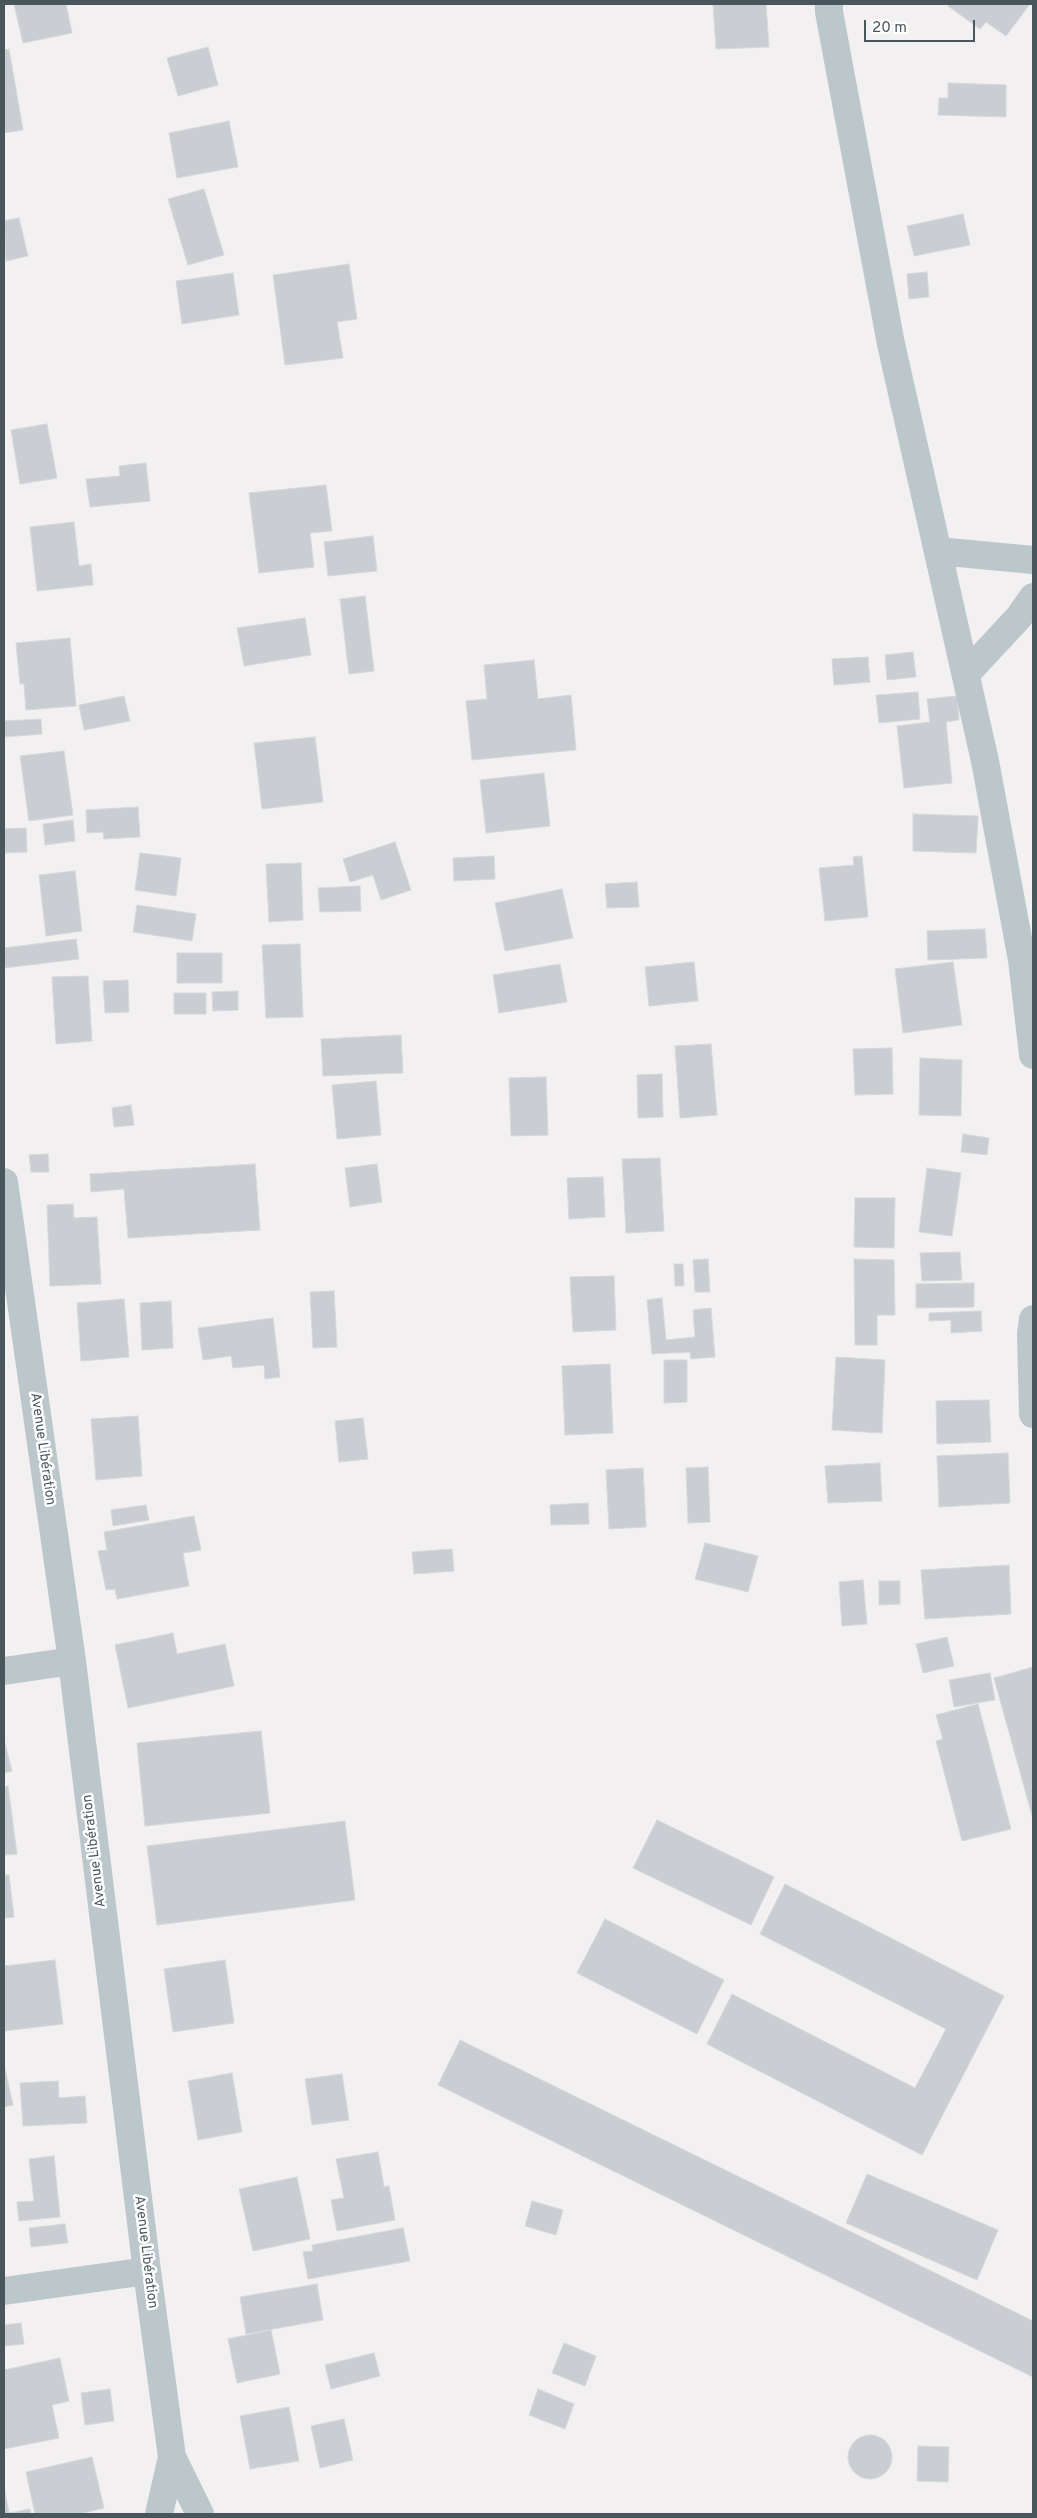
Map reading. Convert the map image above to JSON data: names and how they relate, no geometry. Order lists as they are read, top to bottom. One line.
{"streets":{"street":["Avenue Libération"]},"scale_bar":"20 m"}
